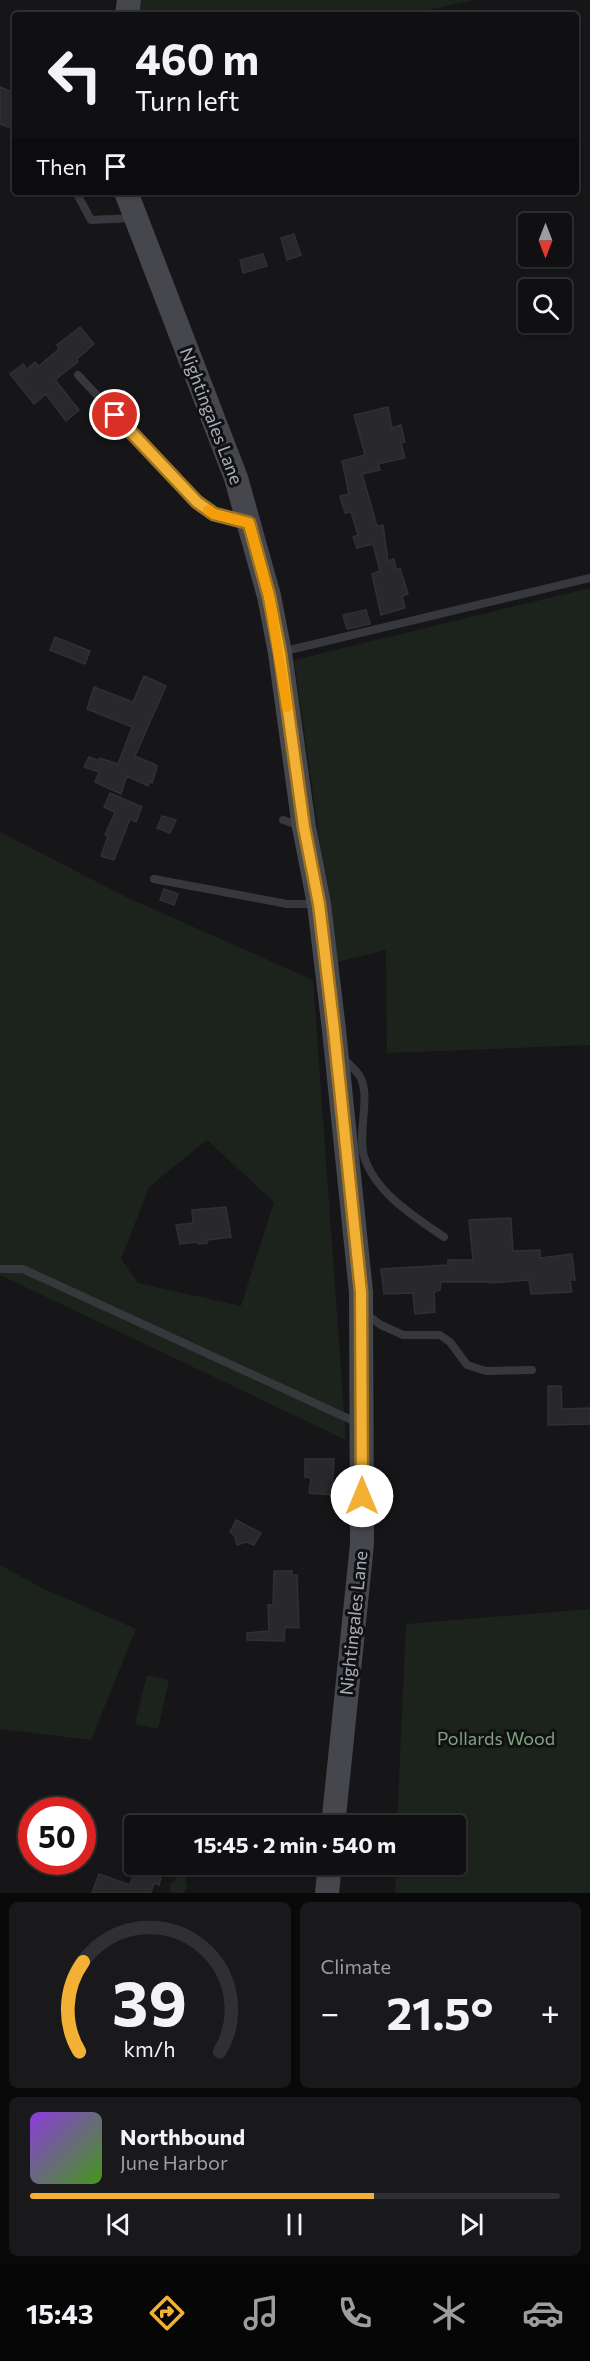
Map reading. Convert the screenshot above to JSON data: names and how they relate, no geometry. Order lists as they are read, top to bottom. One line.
{"streets":{"main road":["Nightingales Lane"]},"parks":["Pollards Wood"],"north":"bottom","page":{"turn":["460 m","Turn left"],"then":"Then","limit":"50","trip":"15:45 · 2 min · 540 m","tile":"Climate","heat":["−","21.5°","+"],"song":["Northbound","June Harbor"],"tabs":"15:43","gauge":["39","km/h"]}}
